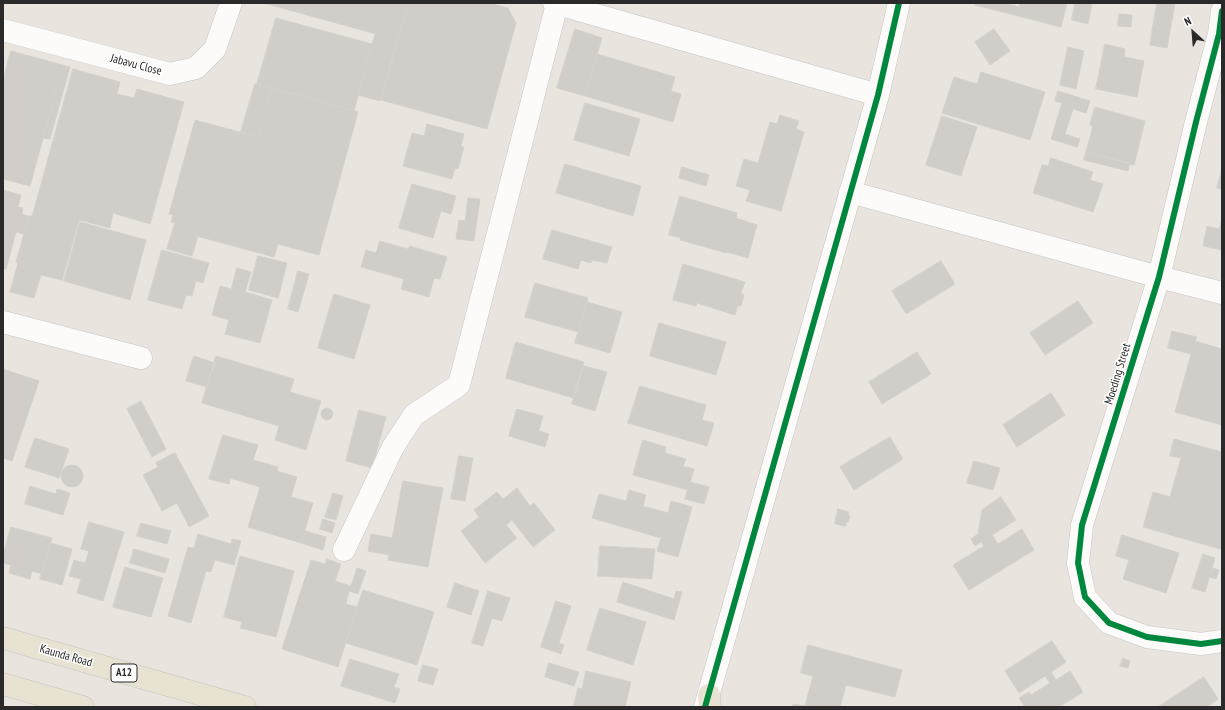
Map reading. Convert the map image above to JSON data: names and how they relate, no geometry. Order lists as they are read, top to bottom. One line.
{"streets":{"main road":["Kaunda Road","A12"],"street":["Jabavu Close","Moeding Street"]},"north":"top left"}
